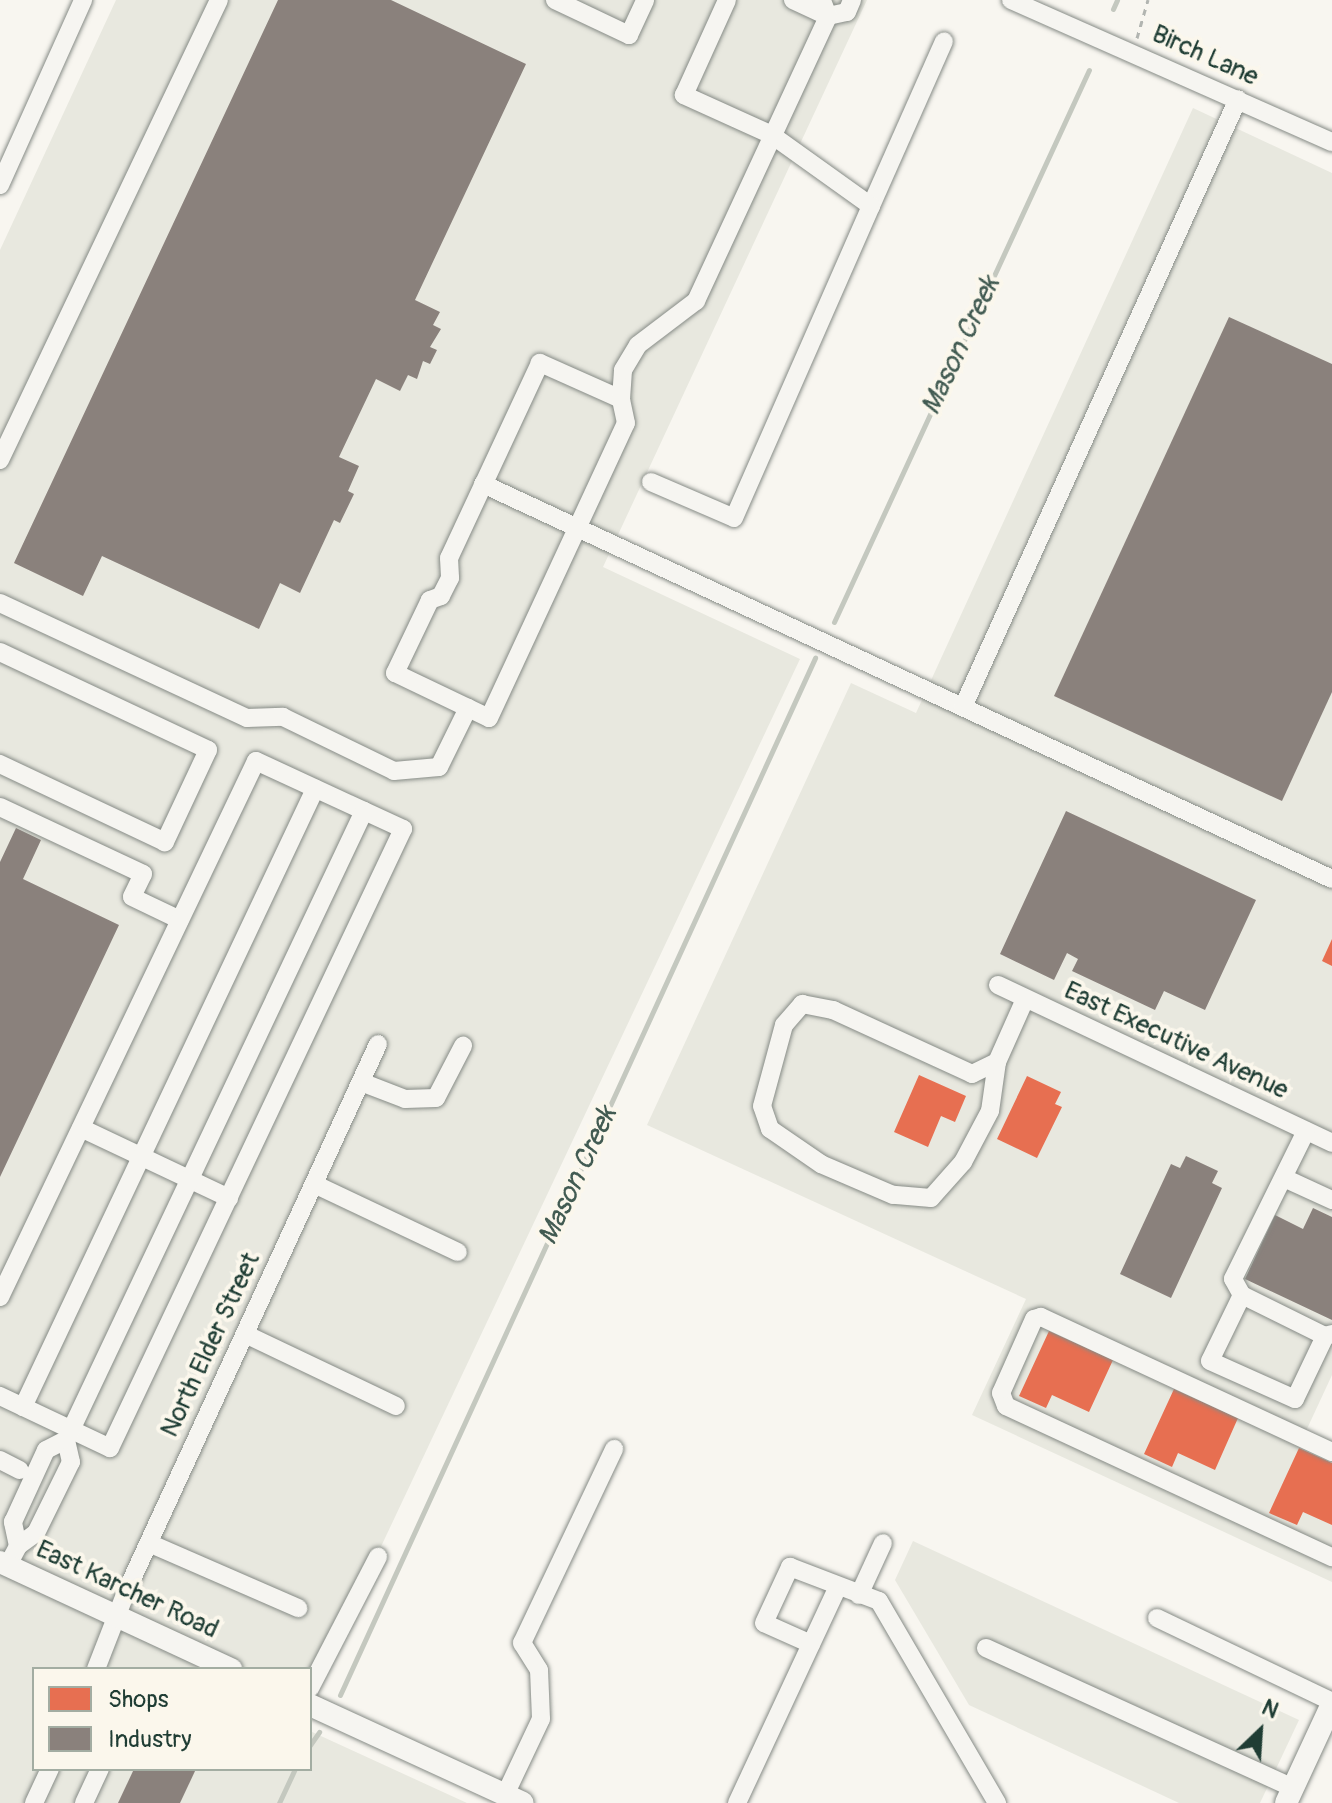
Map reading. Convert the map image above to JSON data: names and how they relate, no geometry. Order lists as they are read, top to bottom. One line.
{"streets":{"main road":["East Karcher Road"],"street":["Birch Lane","East Executive Avenue","North Elder Street"]},"crossings":[["North Elder Street","East Karcher Road"]],"water":["Mason Creek"],"legend":["Shops","Industry"],"north":"top right"}
